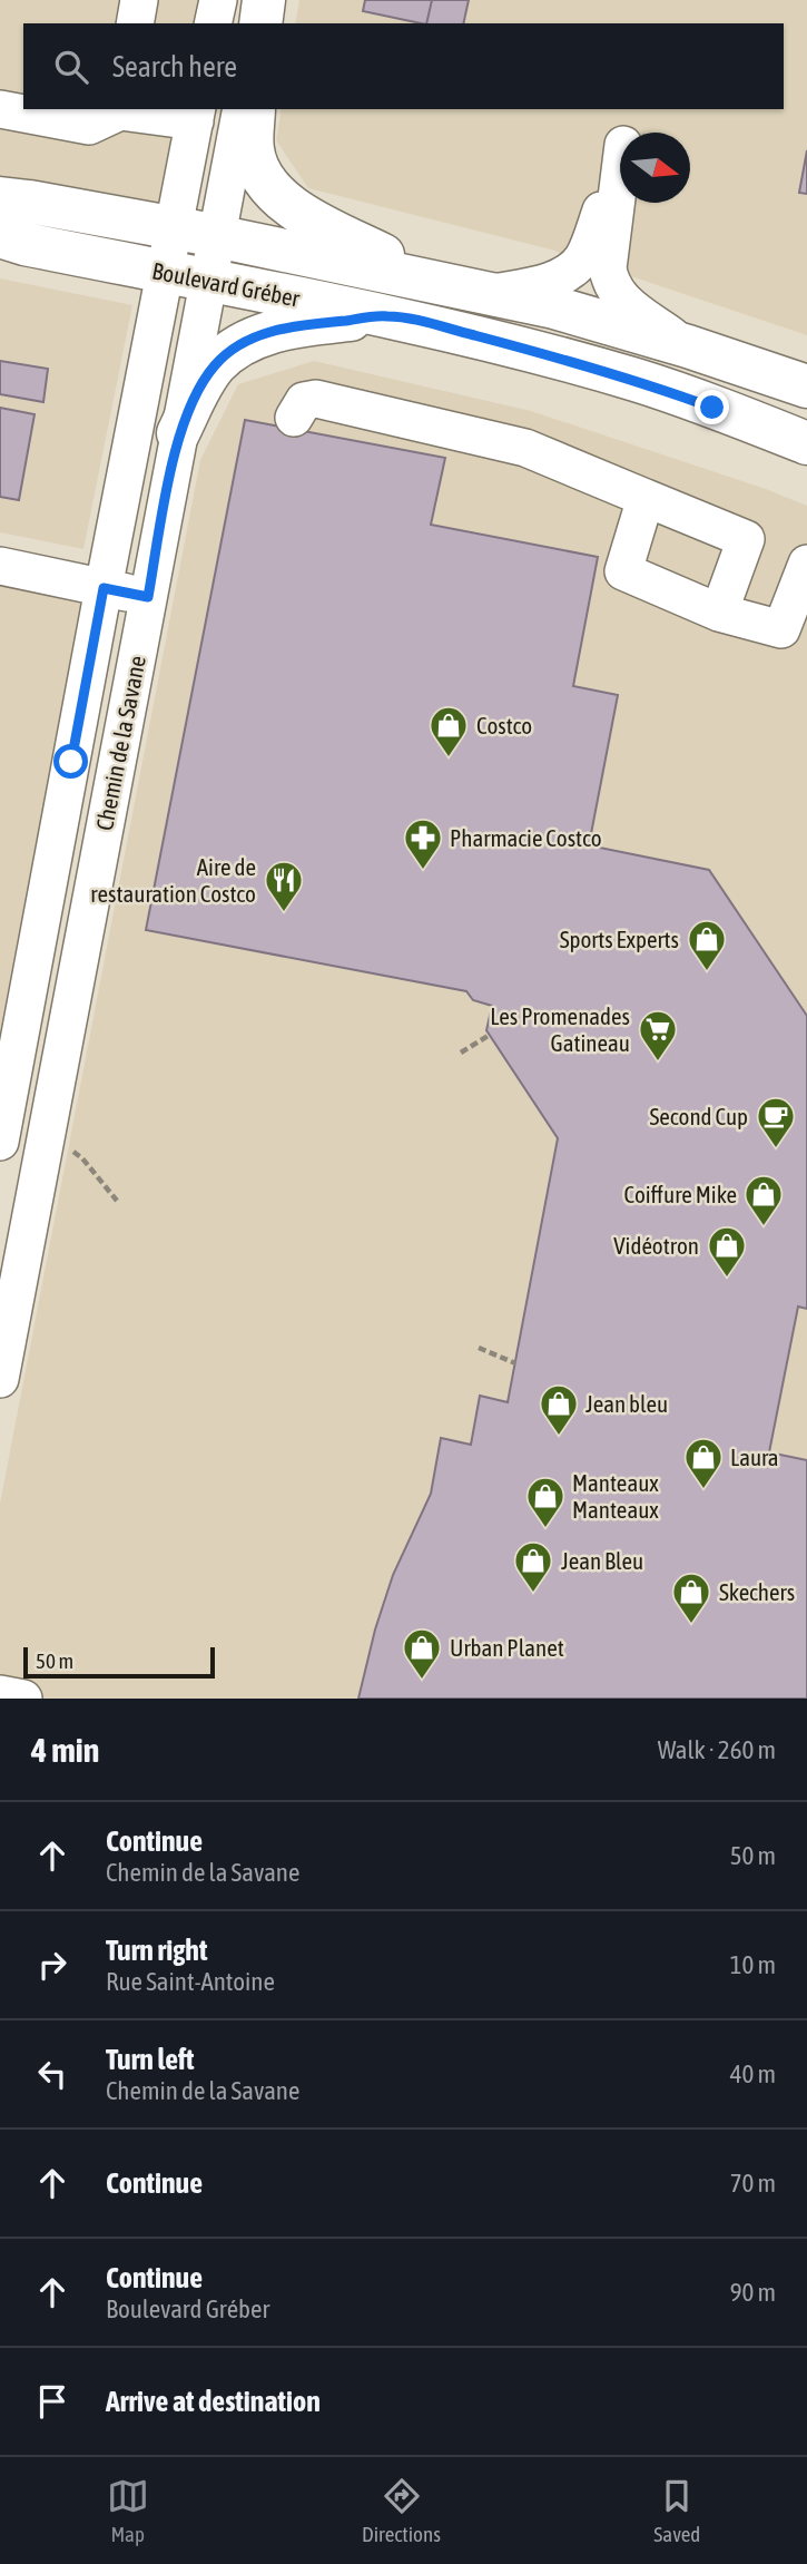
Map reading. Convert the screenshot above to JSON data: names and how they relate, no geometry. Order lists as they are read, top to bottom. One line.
{"streets":{"main road":["Boulevard Gréber"],"street":["Chemin de la Savane"]},"crossings":[["Boulevard Gréber","Chemin de la Savane"]],"places":{"shop":["Costco","Sports Experts","Coiffure Mike","Vidéotron","Jean bleu","Laura","Manteaux Manteaux","Jean Bleu","Skechers","Urban Planet"],"pharmacy":["Pharmacie Costco"],"restaurant":["Aire de restauration Costco"],"supermarket":["Les Promenades Gatineau"],"cafe":["Second Cup"]},"scale_bar":"50 m","north":"right","page":{"search":"Search here","scale":"50 m","heading":["4 min","Walk · 260 m"],"list":[["Continue","Chemin de la Savane","50 m"],["Turn right","Rue Saint-Antoine","10 m"],["Turn left","Chemin de la Savane","40 m"],["Continue","70 m"],["Continue","Boulevard Gréber","90 m"],"Arrive at destination"],"nav":["Map","Directions","Saved"]}}
